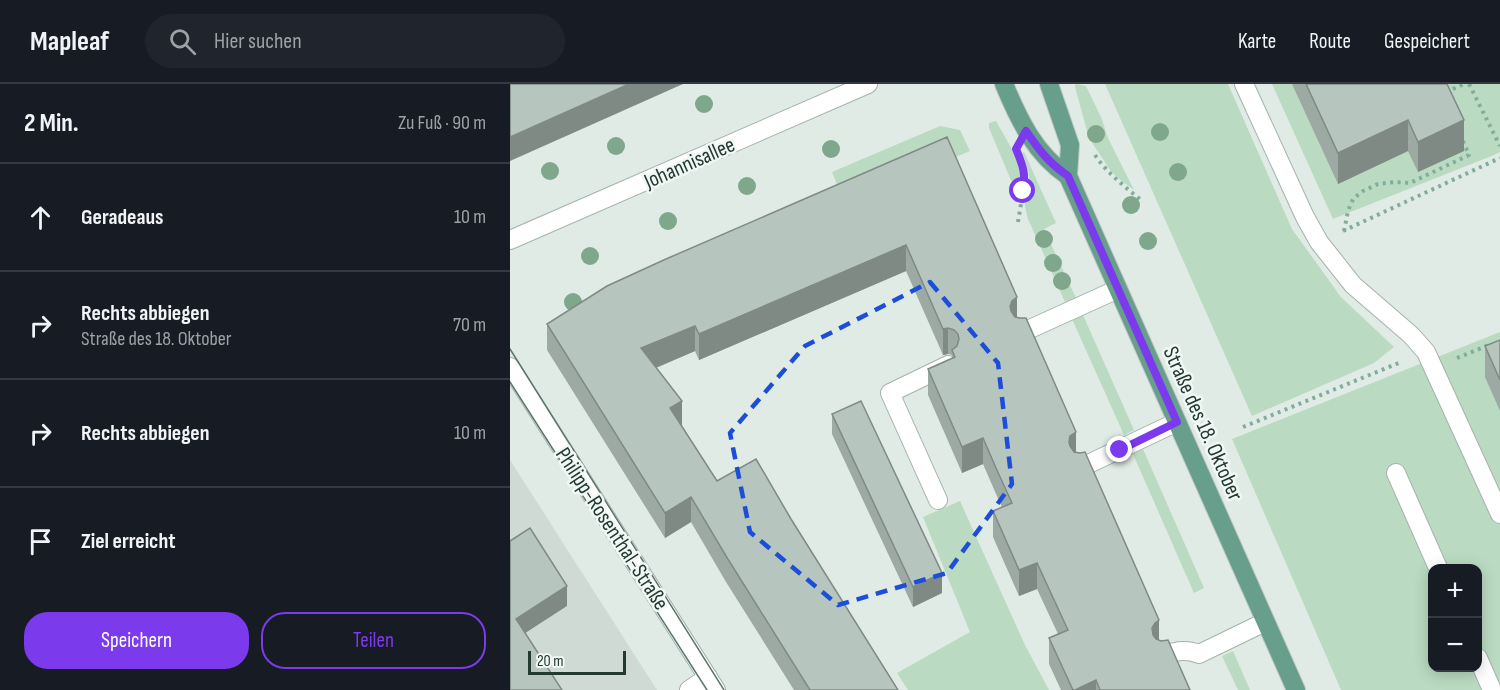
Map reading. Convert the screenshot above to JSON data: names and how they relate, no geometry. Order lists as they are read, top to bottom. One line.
{"streets":{"main road":["Straße des 18. Oktober"],"street":["Johannisallee","Philipp-Rosenthal-Straße"]},"scale_bar":"20 m","page":{"header":"Mapleaf","search":"Hier suchen","nav":["Karte","Route","Gespeichert"],"heading":["2 Min.","Zu Fuß · 90 m"],"list":[["Geradeaus","10 m"],["Rechts abbiegen","Straße des 18. Oktober","70 m"],["Rechts abbiegen","10 m"],"Ziel erreicht"],"map_buttons":["+","−"],"buttons":["Speichern","Teilen"],"scale":"20 m"}}
